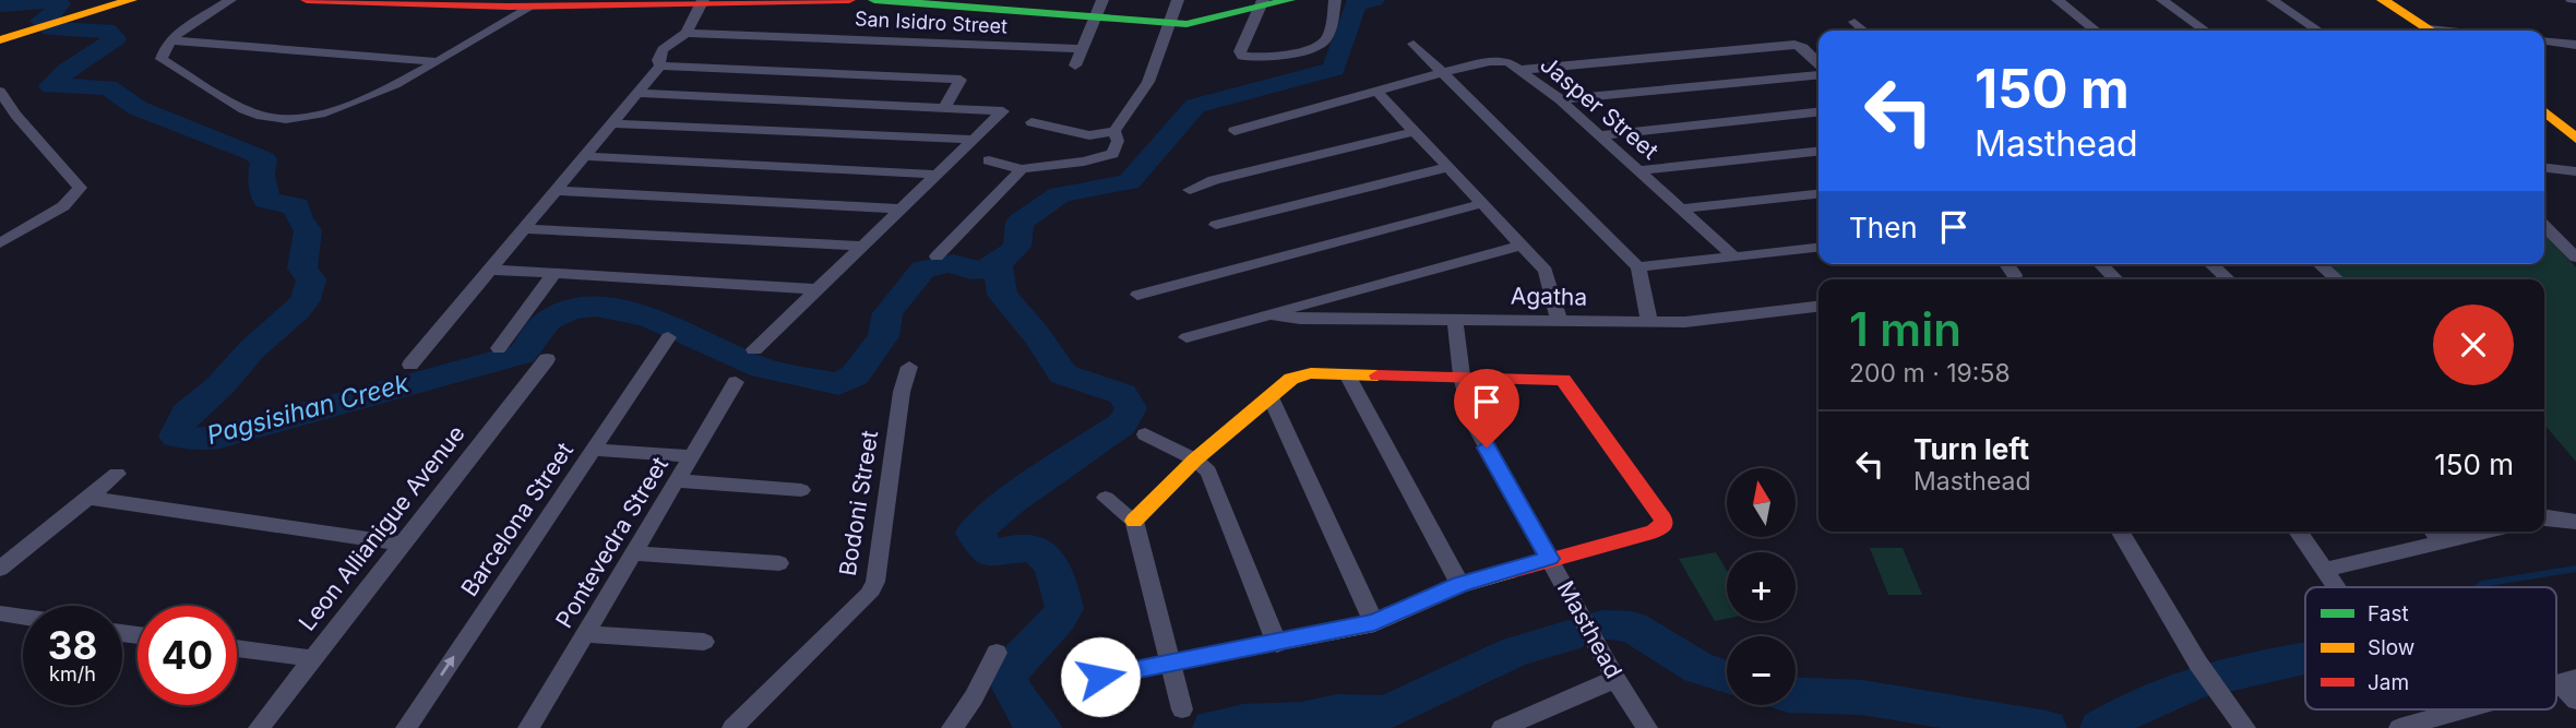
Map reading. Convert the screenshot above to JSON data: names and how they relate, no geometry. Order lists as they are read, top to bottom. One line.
{"streets":{"street":["San Isidro Street","Jasper Street","Agatha","Bodoni Street","Barcelona Street","Leon Allianigue Avenue","Pontevedra Street","Masthead"]},"crossings":[["Agatha","Masthead"]],"one_way":["Barcelona Street"],"water":["Pagsisihan Creek"],"legend":["Fast","Slow","Jam"],"north":"top","page":{"turn":["150 m","Masthead"],"then":"Then","heading":["1 min","200 m · 19:58"],"list":[{"name":"Turn left","note":"Masthead","value":"150 m"}],"map_buttons":["+","−"],"speed":"38 km/h","limit":"40"}}
